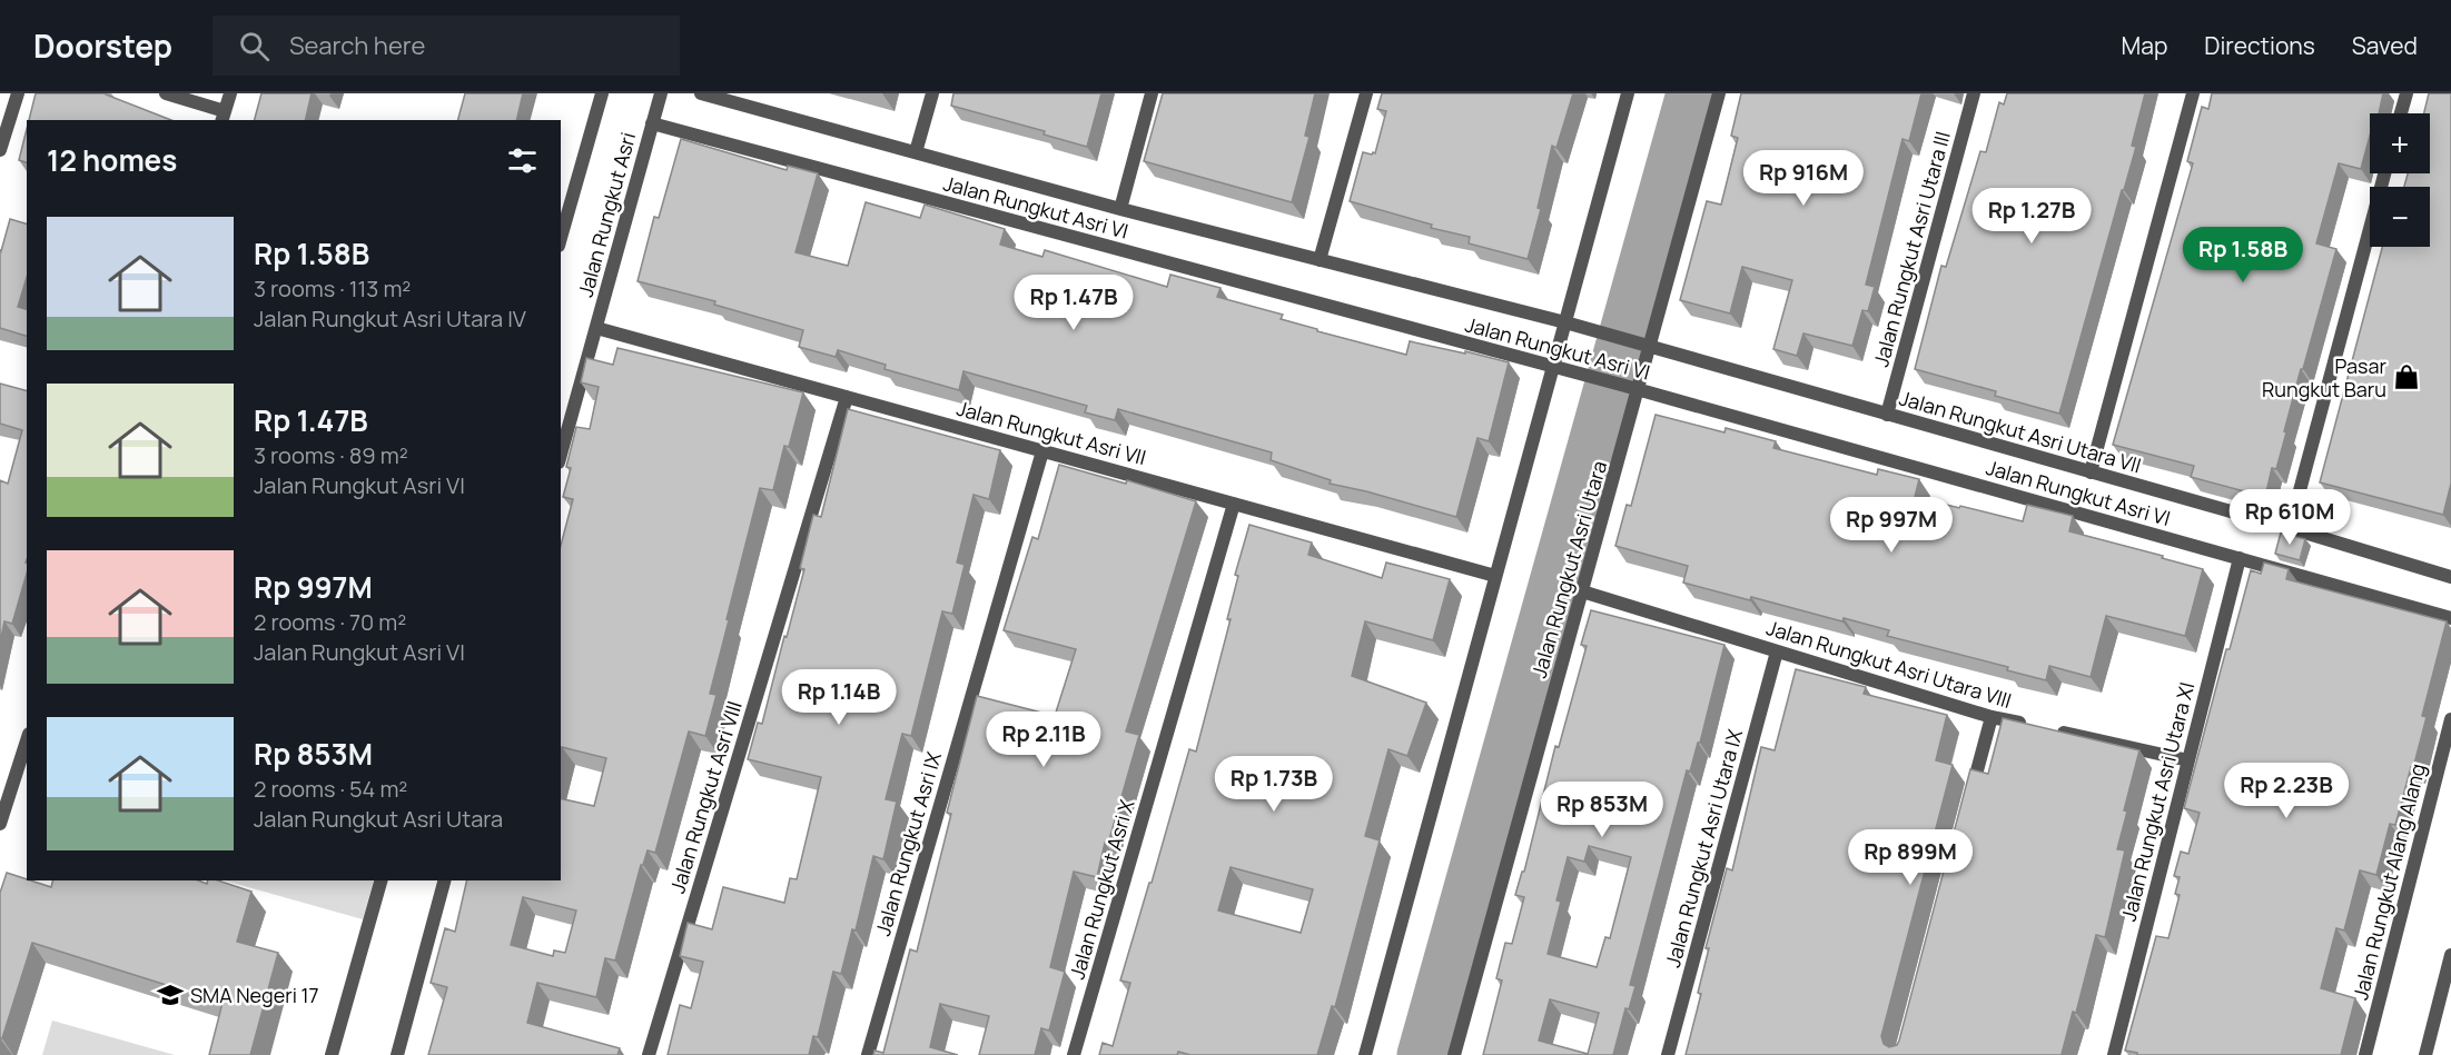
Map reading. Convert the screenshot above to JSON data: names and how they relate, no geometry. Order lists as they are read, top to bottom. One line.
{"streets":{"street":["Jalan Rungkut Asri VI","Jalan Rungkut Asri","Jalan Rungkut Asri Utara III","Jalan Rungkut Asri Utara VII","Jalan Rungkut Asri VII","Jalan Rungkut Asri Utara","Jalan Rungkut Asri Utara VIII","Jalan Rungkut Asri VIII","Jalan Rungkut Asri Utara XI","Jalan Rungkut Asri IX","Jalan Rungkut Asri Utara IX","Jalan Rungkut Alang Alang","Jalan Rungkut Asri X"]},"crossings":[["Jalan Rungkut Asri VI","Jalan Rungkut Asri"],["Jalan Rungkut Asri VI","Jalan Rungkut Asri Utara VII"],["Jalan Rungkut Asri VI","Jalan Rungkut Asri Utara"],["Jalan Rungkut Asri VI","Jalan Rungkut Asri Utara XI"],["Jalan Rungkut Asri","Jalan Rungkut Asri VII"],["Jalan Rungkut Asri Utara III","Jalan Rungkut Asri Utara VII"],["Jalan Rungkut Asri Utara VII","Jalan Rungkut Asri Utara"],["Jalan Rungkut Asri VII","Jalan Rungkut Asri VIII"],["Jalan Rungkut Asri VII","Jalan Rungkut Asri IX"],["Jalan Rungkut Asri VII","Jalan Rungkut Asri X"],["Jalan Rungkut Asri Utara","Jalan Rungkut Asri Utara VIII"],["Jalan Rungkut Asri Utara VIII","Jalan Rungkut Asri Utara IX"]],"places":{"shop":["Pasar Rungkut Baru"],"school or university":["SMA Negeri 17"]},"page":{"header":"Doorstep","search":"Search here","nav":["Map","Directions","Saved"],"map_buttons":["+","−"],"heading":"12 homes","price":["Rp 916M","Rp 1.27B","Rp 1.58B","Rp 1.47B","Rp 610M","Rp 997M","Rp 1.14B","Rp 2.11B","Rp 1.73B","Rp 2.23B","Rp 853M","Rp 899M"],"list":[{"name":"Rp 1.58B","note":"3 rooms · 113 m² · Jalan Rungkut Asri Utara IV"},{"name":"Rp 1.47B","note":"3 rooms · 89 m² · Jalan Rungkut Asri VI"},{"name":"Rp 997M","note":"2 rooms · 70 m² · Jalan Rungkut Asri VI"},{"name":"Rp 853M","note":"2 rooms · 54 m² · Jalan Rungkut Asri Utara"}]}}
